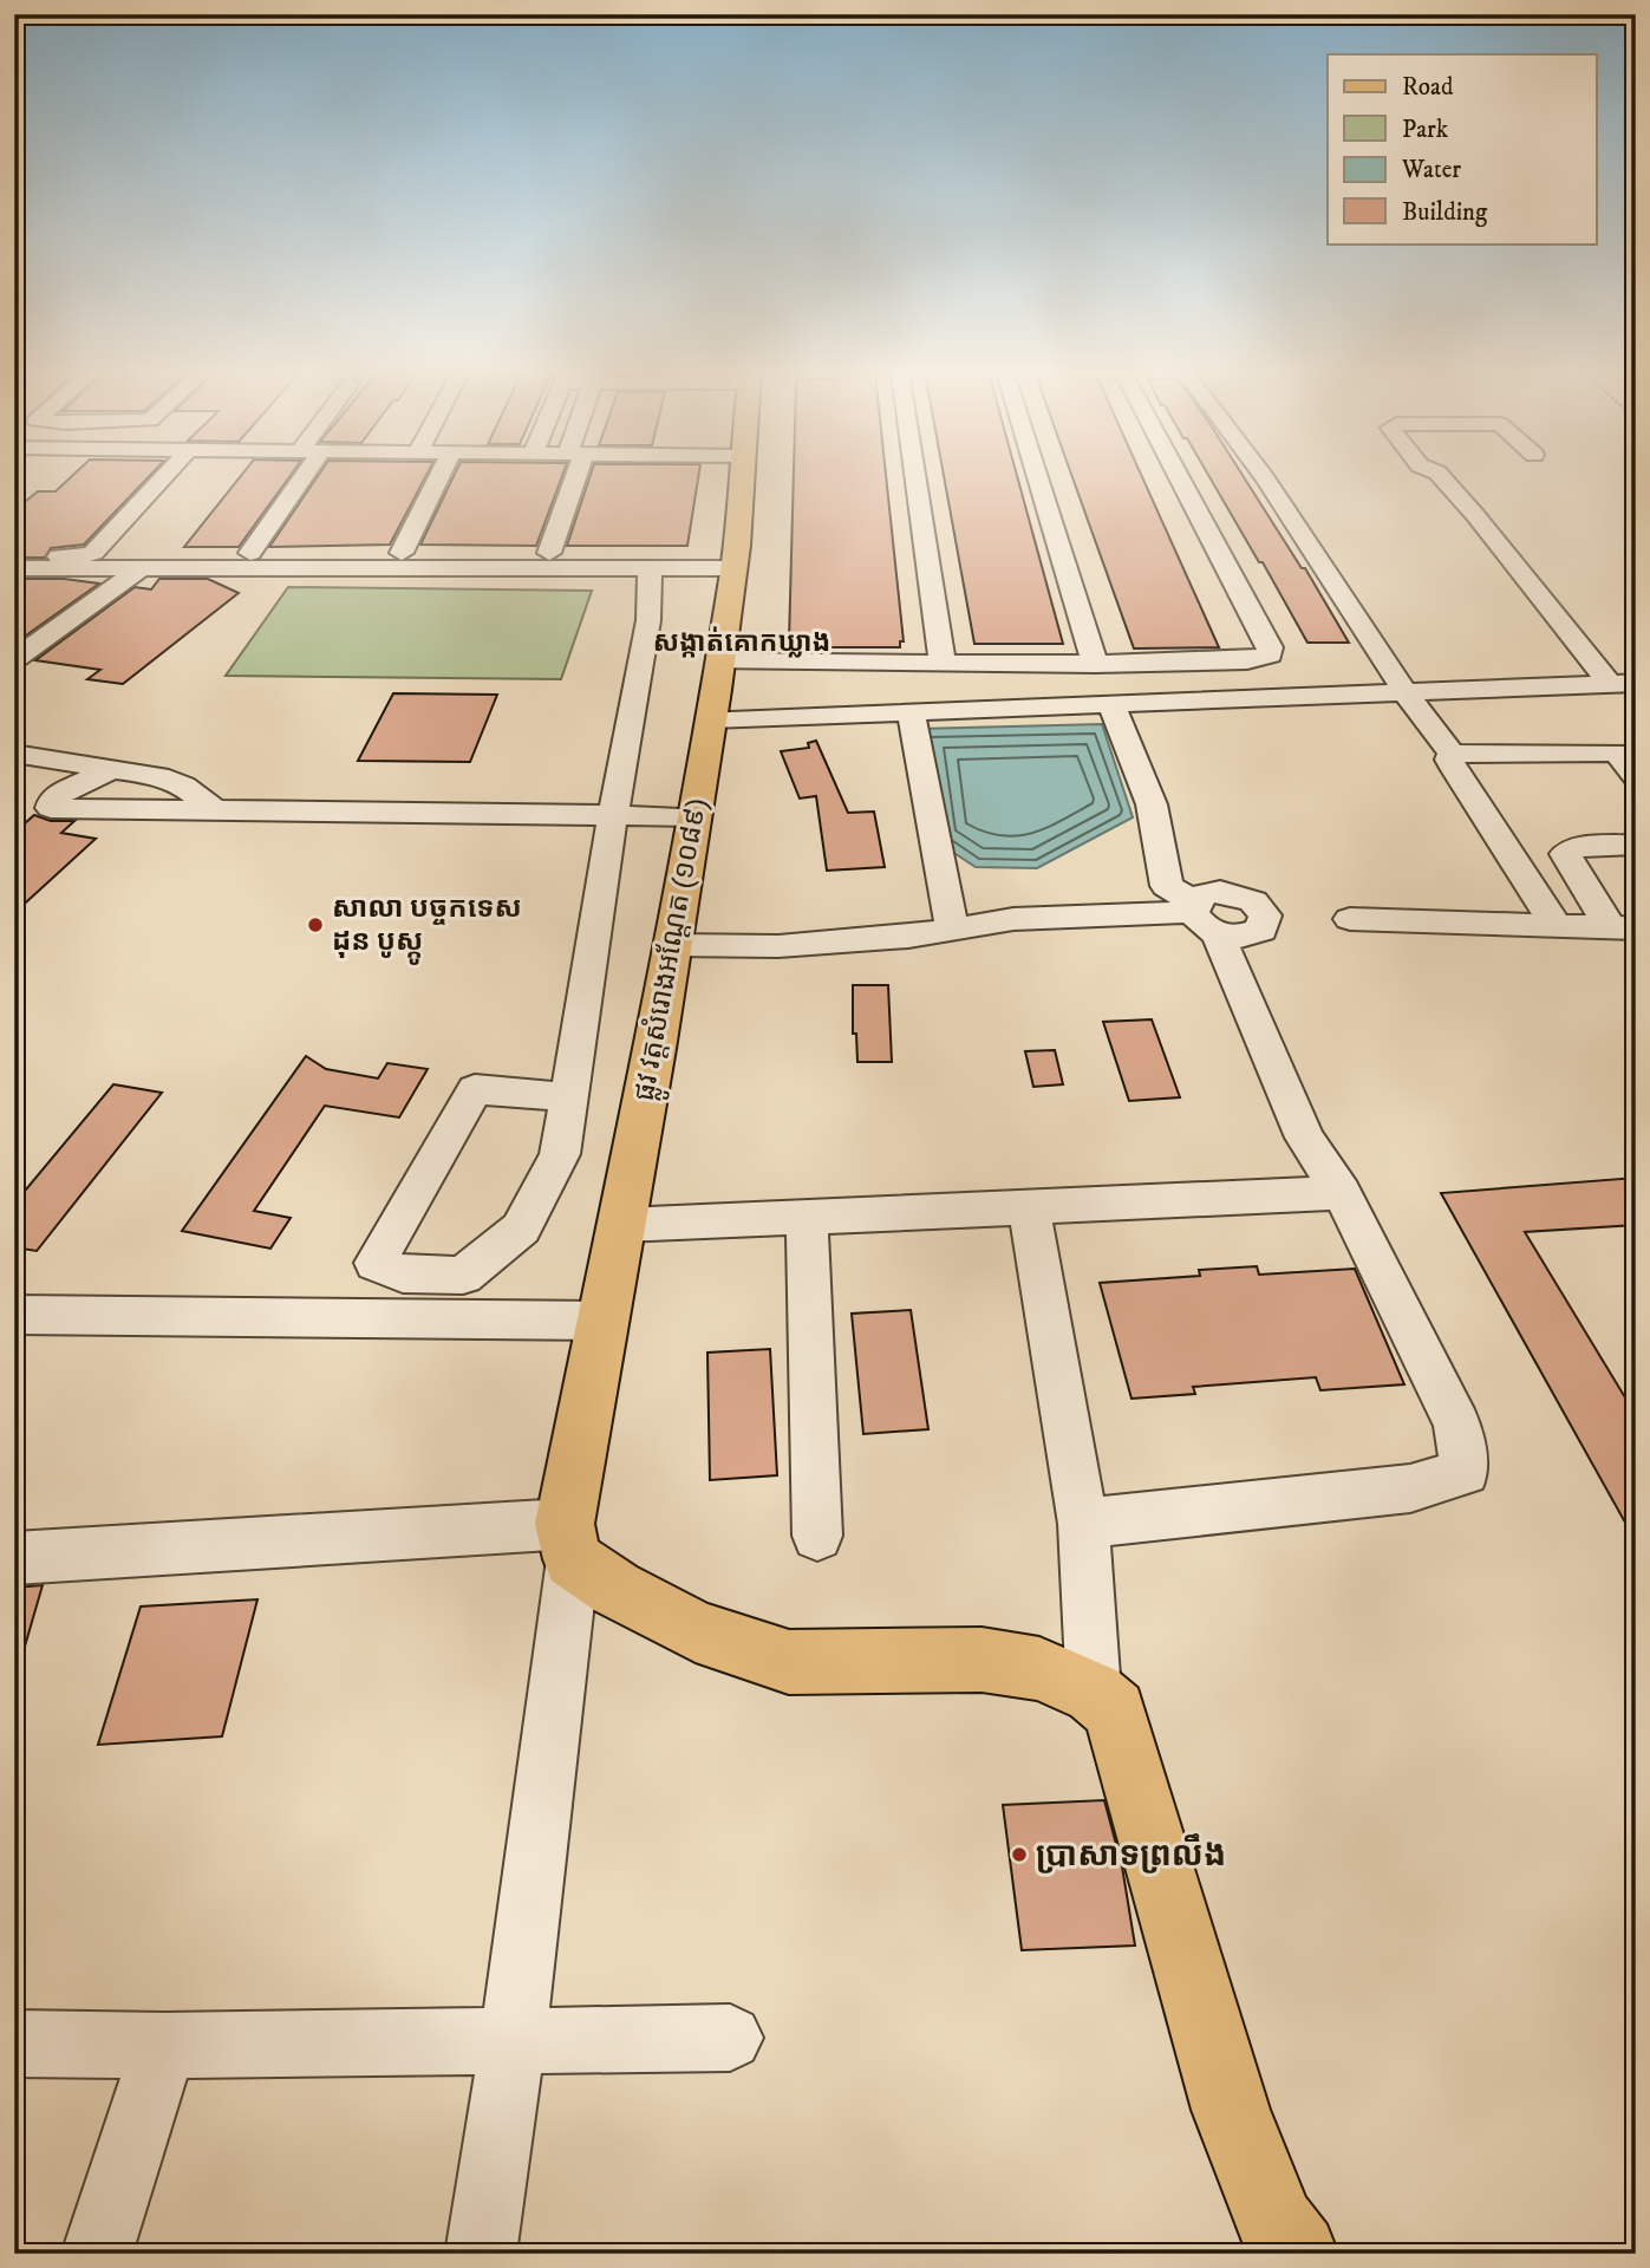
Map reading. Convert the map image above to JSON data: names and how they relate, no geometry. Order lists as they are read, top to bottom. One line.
{"streets":{"main road":["ផ្លូវ វត្តសំរោងអណ្ដែត (១០៨៩)"]},"districts":["សង្កាត់គោកឃ្លាង"],"places":["សាលា បច្ចកទេស ដុន បូស្កូ","ប្រាសាទព្រលឹង"],"legend":["Road","Park","Water","Building"]}
